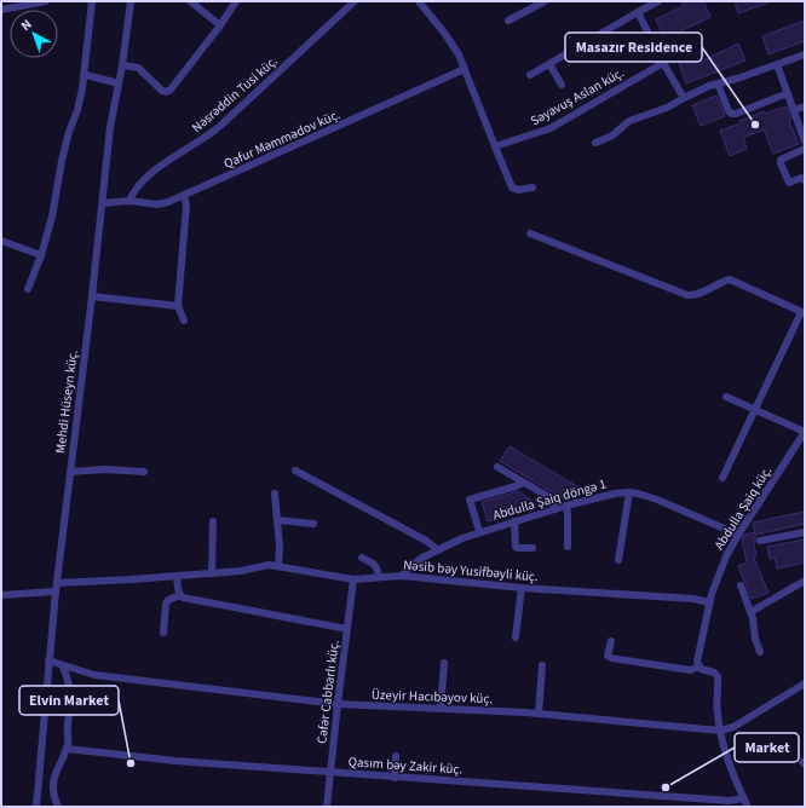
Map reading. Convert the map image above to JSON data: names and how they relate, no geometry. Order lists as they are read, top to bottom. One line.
{"streets":{"street":["Nəsrəddin Tusi küç.","Səyavuş Aslan küç.","Qafur Məmmədov küç.","Mehdi Hüseyn küç.","Abdulla Şaiq döngə 1","Abdulla Şaiq küç.","Nəsib bəy Yusifbəyli küç.","Cəfər Cabbarlı küç.","Üzeyir Hacıbəyov küç.","Qasım bəy Zakir küç."]},"crossings":[["Nəsrəddin Tusi küç.","Qafur Məmmədov küç."],["Qafur Məmmədov küç.","Mehdi Hüseyn küç."],["Mehdi Hüseyn küç.","Nəsib bəy Yusifbəyli küç."],["Mehdi Hüseyn küç.","Üzeyir Hacıbəyov küç."],["Abdulla Şaiq döngə 1","Abdulla Şaiq küç."],["Abdulla Şaiq döngə 1","Nəsib bəy Yusifbəyli küç."],["Abdulla Şaiq küç.","Nəsib bəy Yusifbəyli küç."],["Nəsib bəy Yusifbəyli küç.","Cəfər Cabbarlı küç."],["Cəfər Cabbarlı küç.","Üzeyir Hacıbəyov küç."],["Cəfər Cabbarlı küç.","Qasım bəy Zakir küç."]],"places":["Masazır Residence","Elvin Market","Market"],"north":"top left"}
